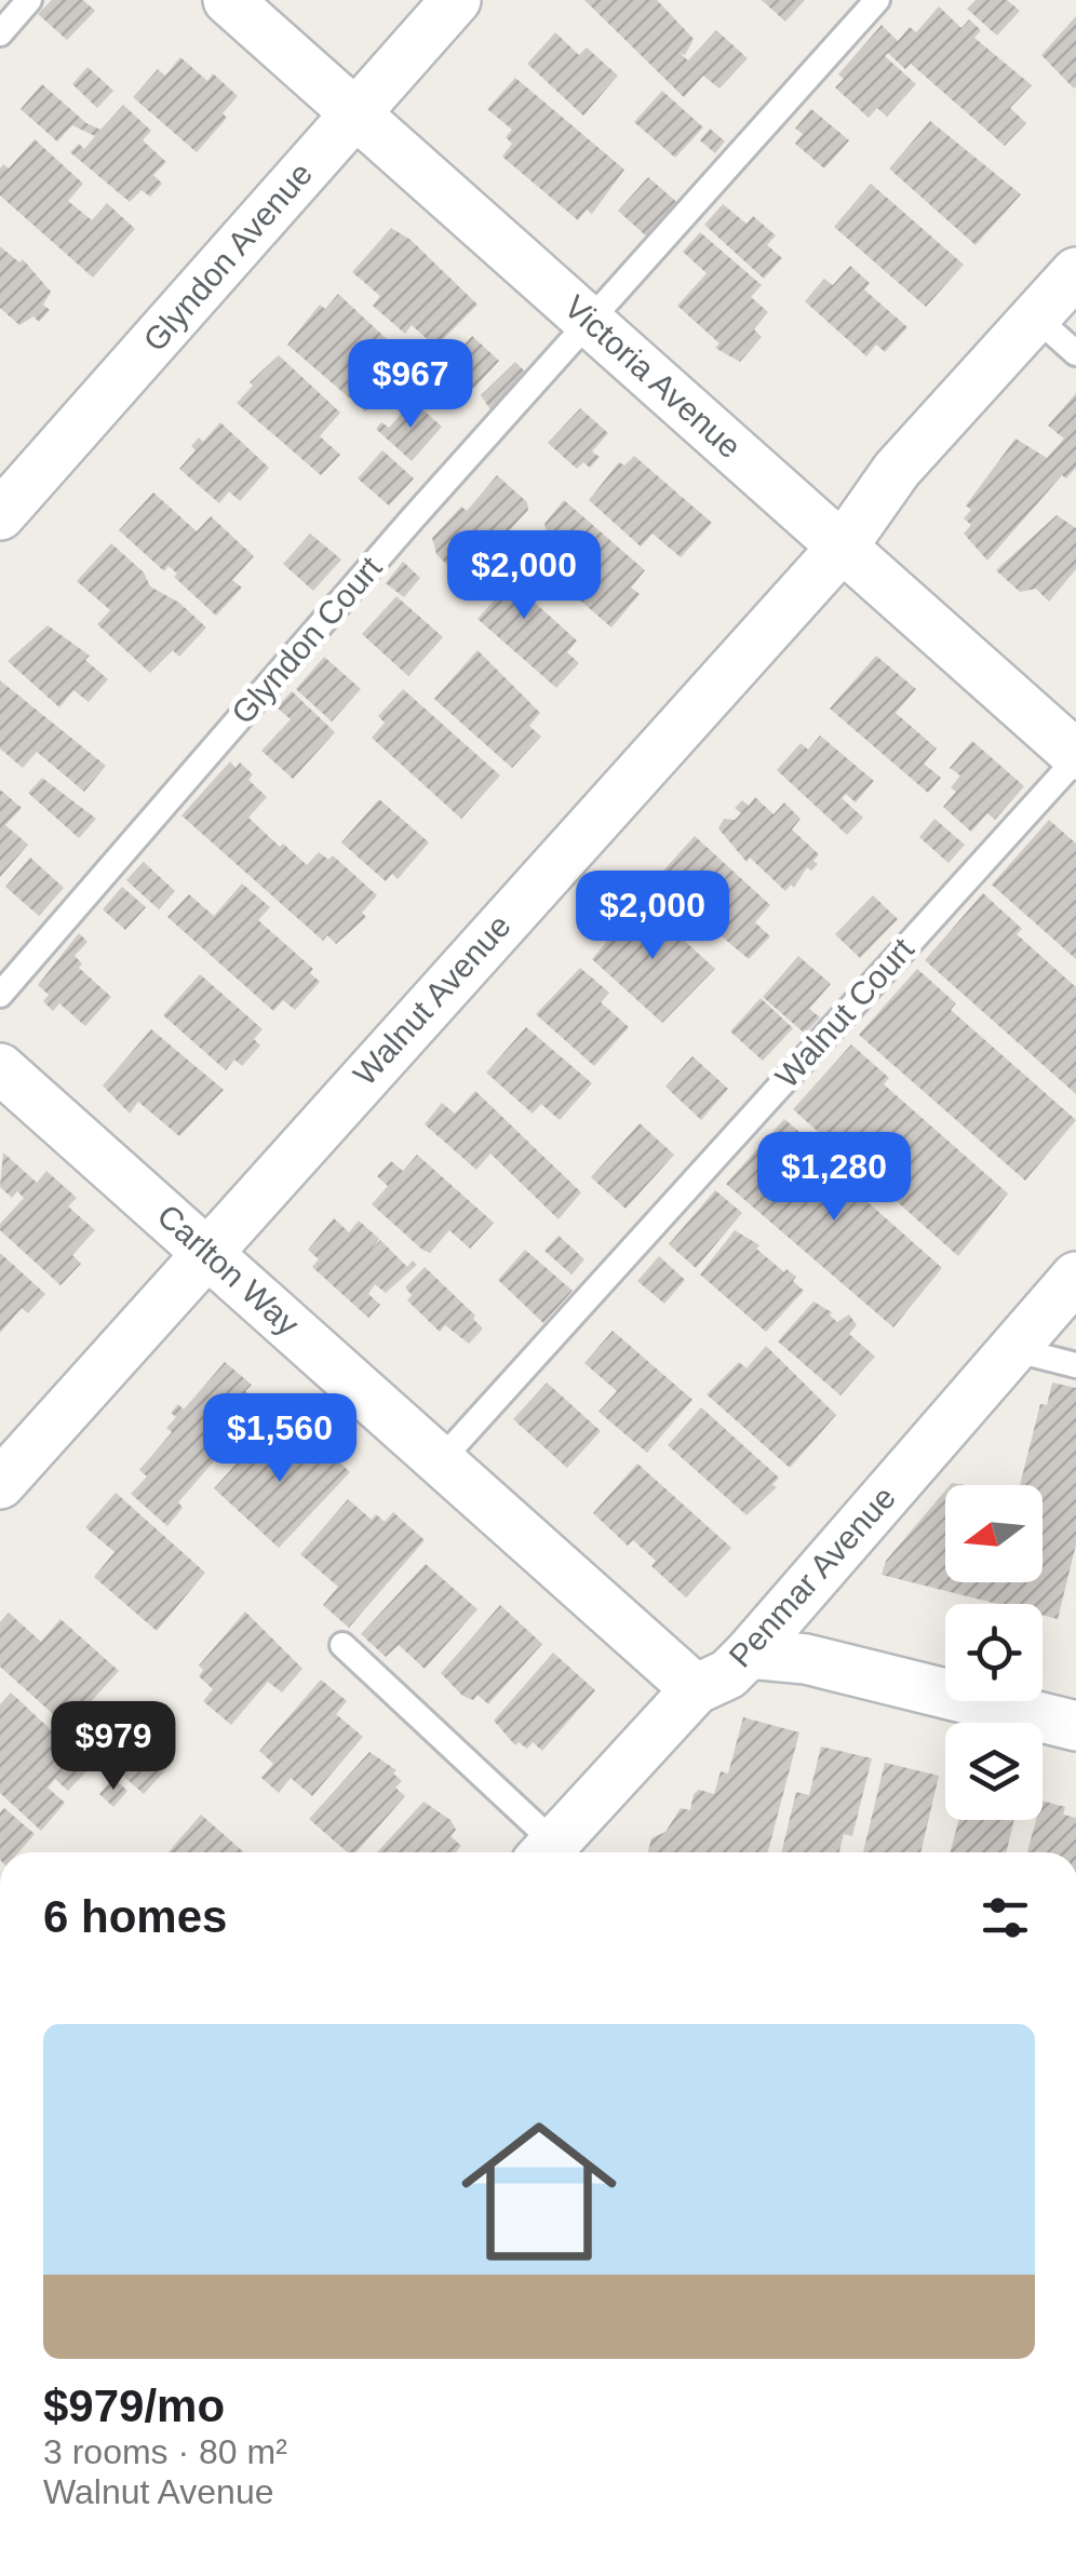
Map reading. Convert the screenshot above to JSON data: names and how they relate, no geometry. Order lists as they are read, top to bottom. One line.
{"streets":{"street":["Glyndon Avenue","Victoria Avenue","Walnut Avenue","Carlton Way","Penmar Avenue"],"lane":["Glyndon Court","Walnut Court"]},"crossings":[["Glyndon Avenue","Victoria Avenue"],["Victoria Avenue","Glyndon Court"],["Victoria Avenue","Walnut Avenue"],["Victoria Avenue","Walnut Court"],["Walnut Avenue","Carlton Way"],["Walnut Court","Carlton Way"],["Carlton Way","Penmar Avenue"]],"north":"left","page":{"price":["$967","$2,000","$2,000","$1,280","$1,560","$979"],"heading":"6 homes","list":[{"name":"$979/mo","note":"3 rooms · 80 m² · Walnut Avenue"}]}}
